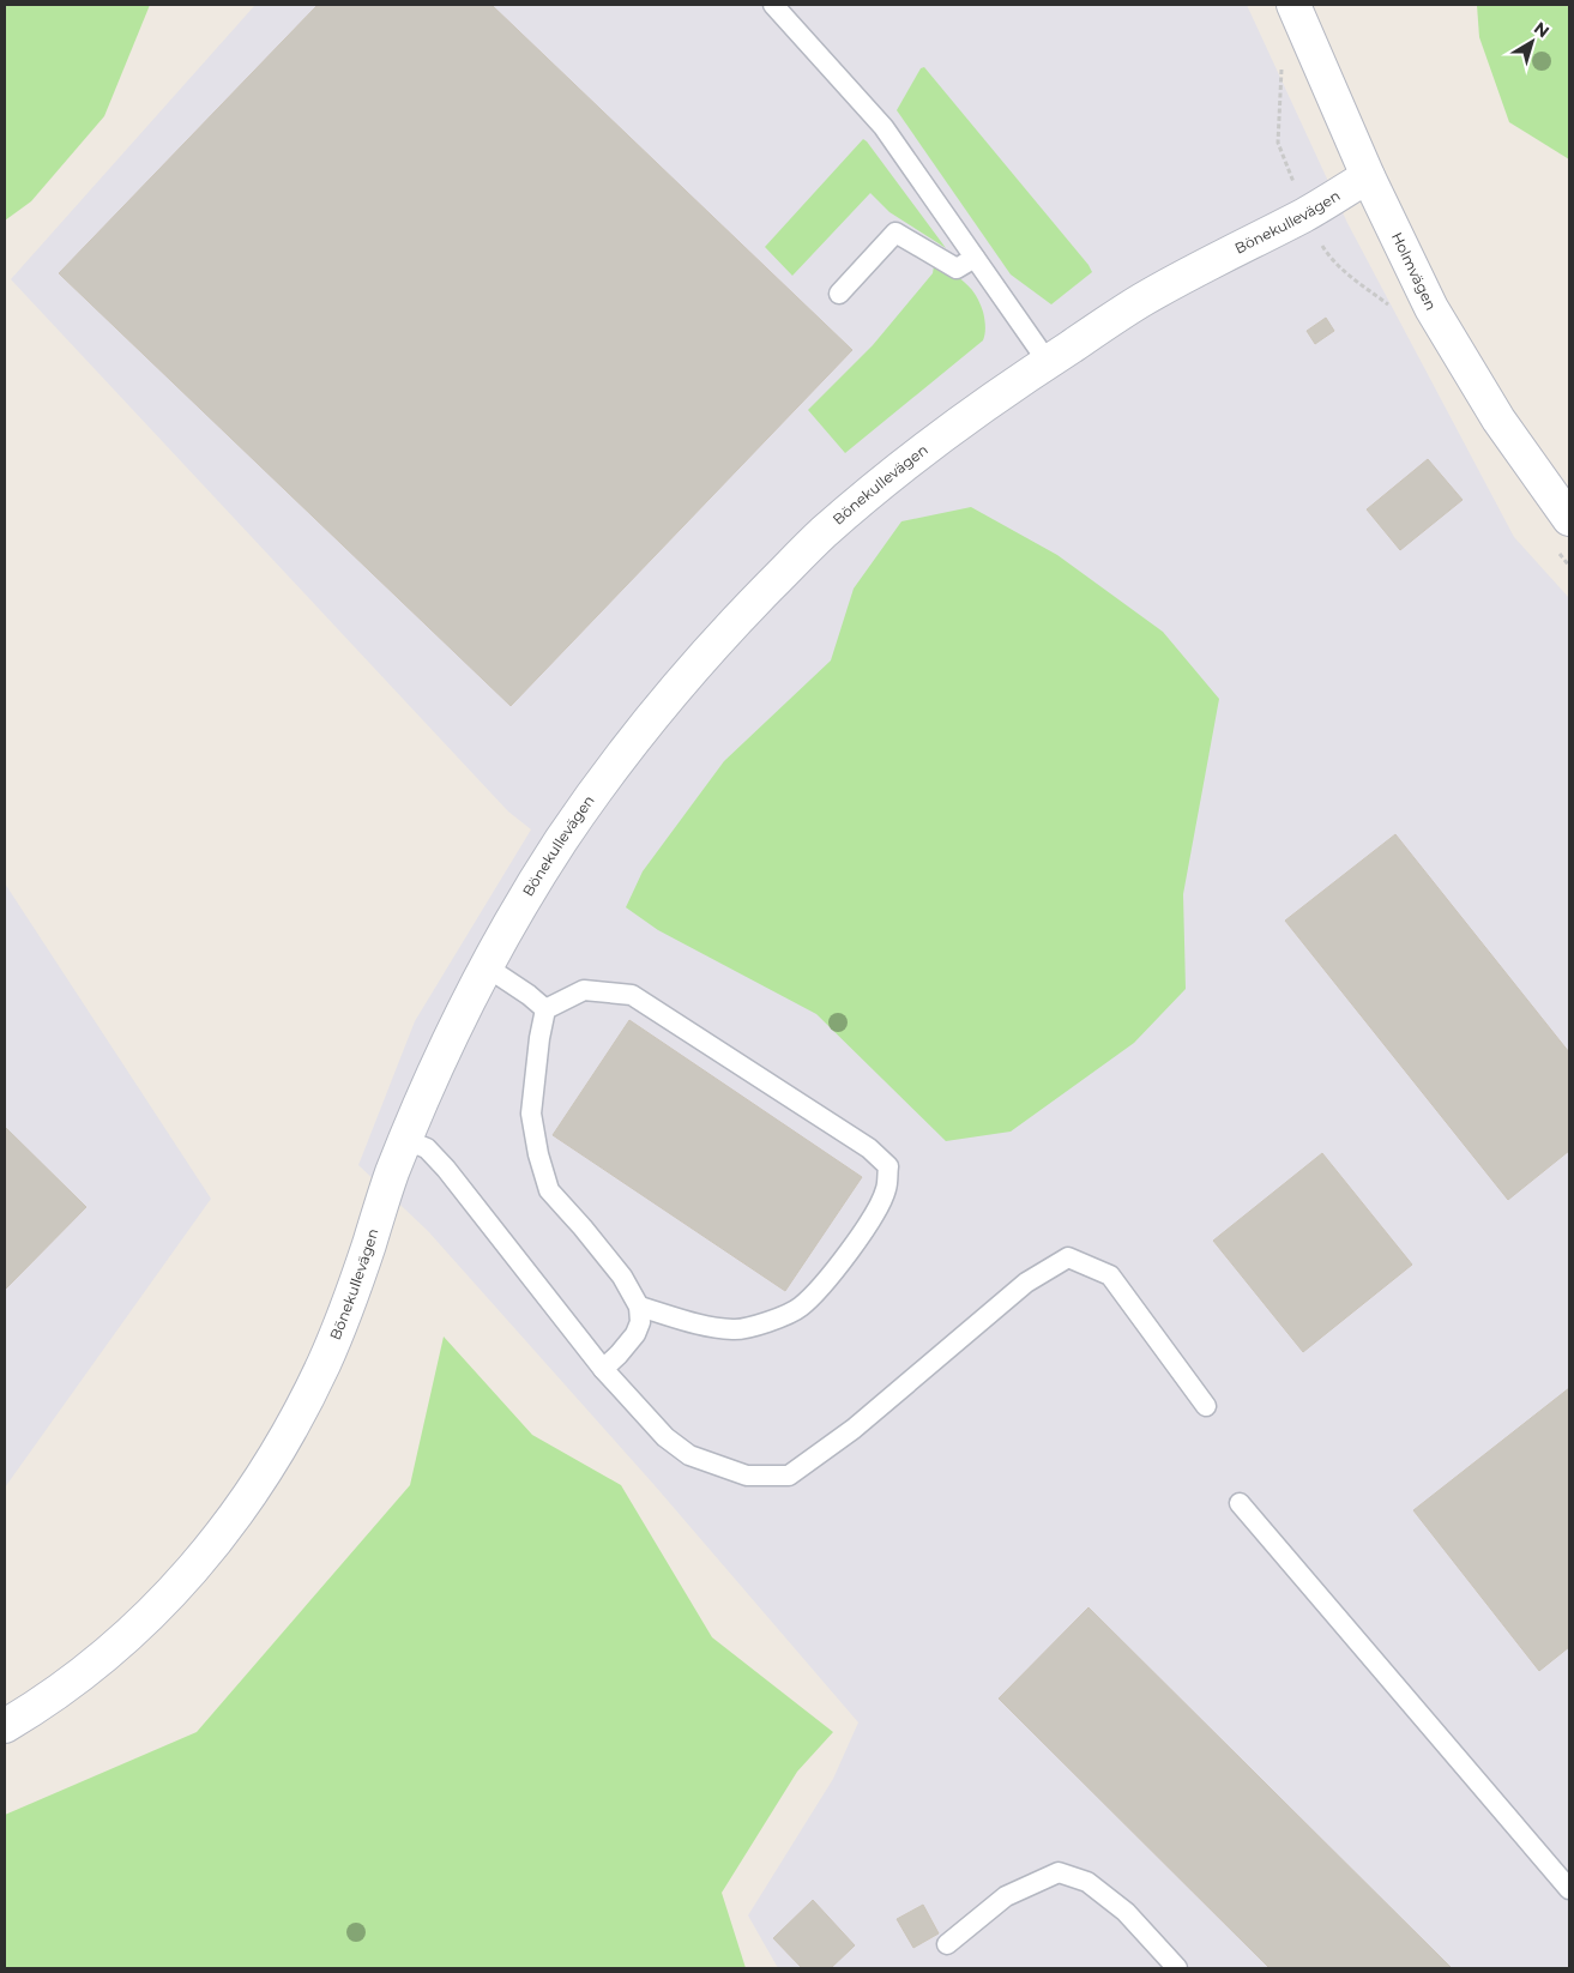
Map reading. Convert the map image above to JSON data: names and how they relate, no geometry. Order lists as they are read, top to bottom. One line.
{"streets":{"street":["Bönekullevägen","Holmvägen"]},"crossings":[["Bönekullevägen","Holmvägen"]],"north":"top right"}
